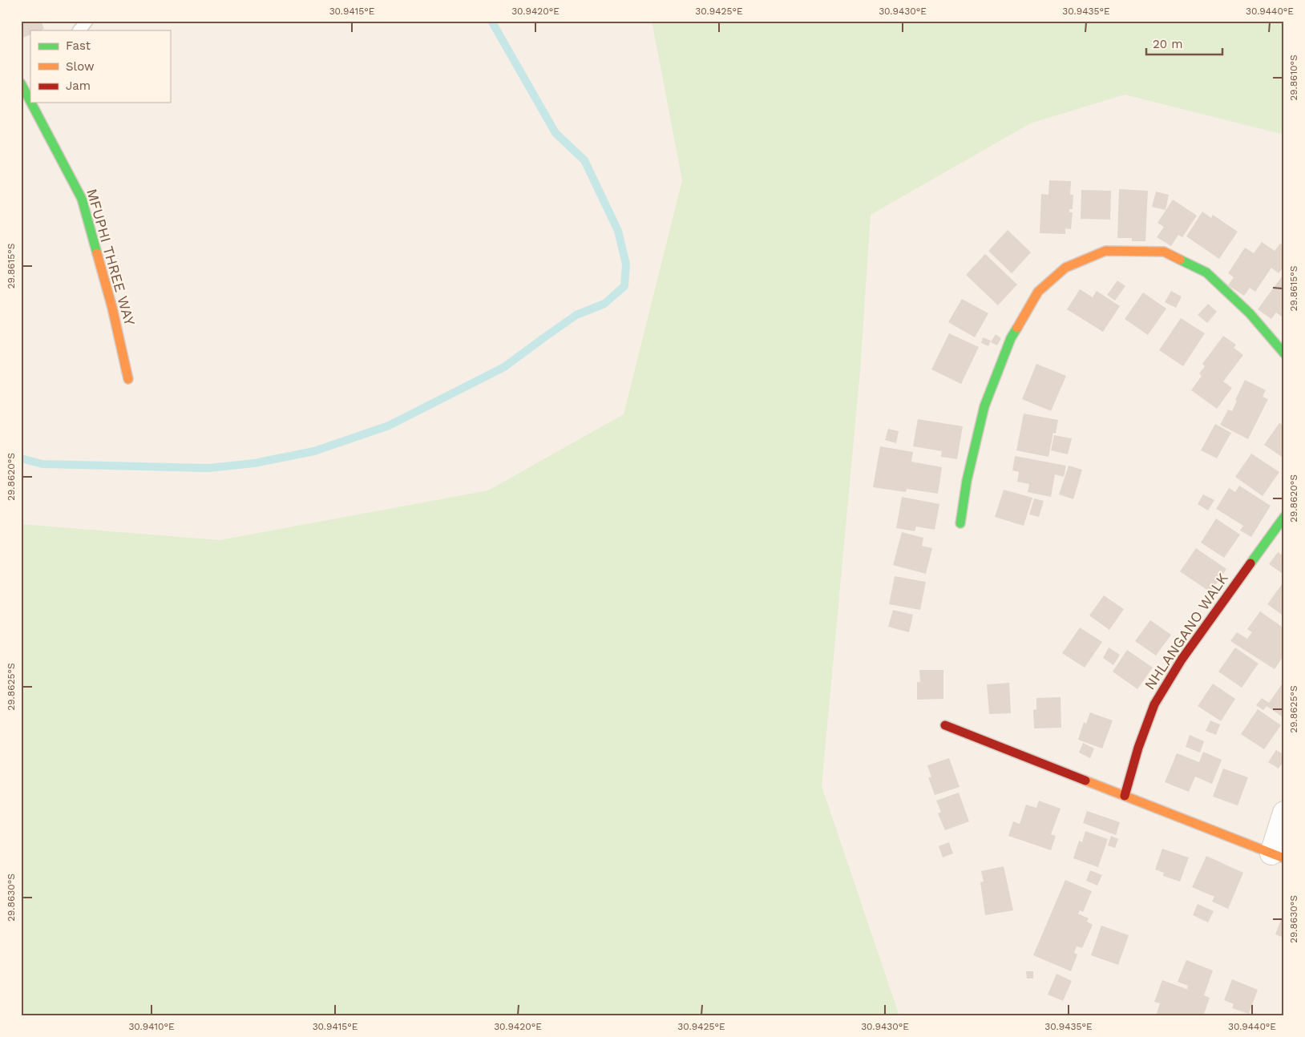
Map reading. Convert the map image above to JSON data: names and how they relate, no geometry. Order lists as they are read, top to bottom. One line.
{"streets":{"street":["MFUPHI THREE WAY","NHLANGANO WALK"]},"legend":["Fast","Slow","Jam"],"scale_bar":"20 m","coordinates":["30.9415°E","30.9420°E","30.9425°E","30.9430°E","30.9435°E","30.9440°E","29.8610°S","29.8615°S","29.8620°S","29.8625°S","29.8630°S","30.9410°E"]}
